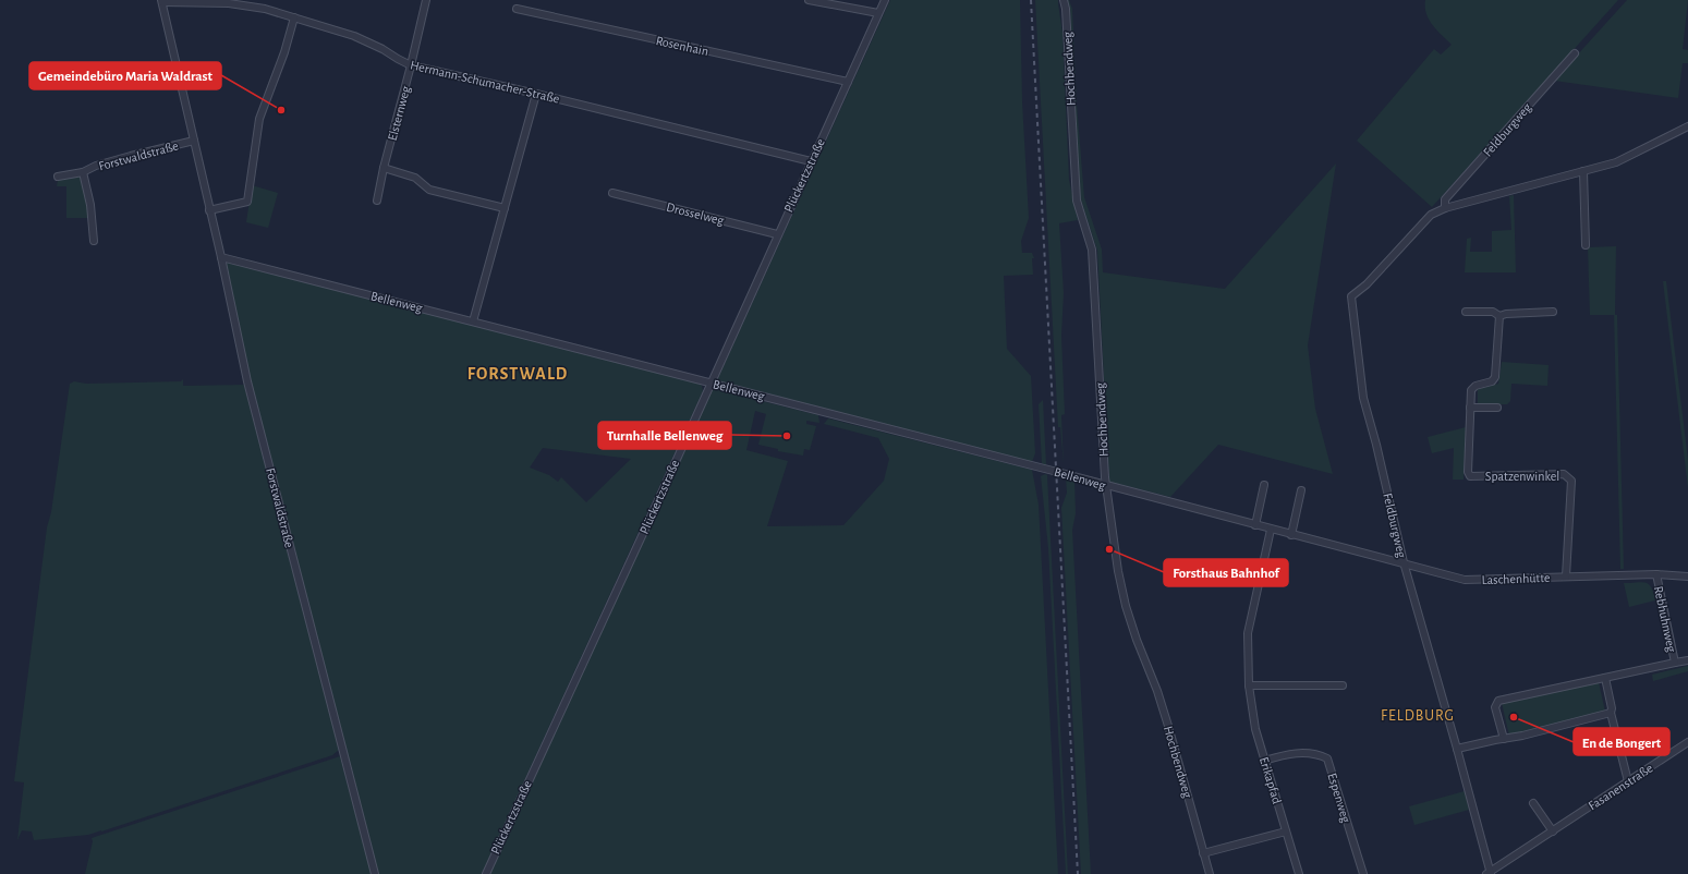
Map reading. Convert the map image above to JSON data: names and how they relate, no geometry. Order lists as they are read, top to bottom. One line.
{"streets":{"street":["Rosenhain","Hochbendweg","Hermann-Schumacher-Straße","Elsternweg","Feldburgweg","Forstwaldstraße","Plückertzstraße","Drosselweg","Bellenweg","Spatzenwinkel","Laschenhütte","Rebhuhnweg","Erikapfad","Fasanenstraße","Espenweg"]},"crossings":[["Rosenhain","Plückertzstraße"],["Hochbendweg","Bellenweg"],["Hermann-Schumacher-Straße","Elsternweg"],["Hermann-Schumacher-Straße","Forstwaldstraße"],["Hermann-Schumacher-Straße","Plückertzstraße"],["Feldburgweg","Laschenhütte"],["Feldburgweg","Fasanenstraße"],["Forstwaldstraße","Bellenweg"],["Plückertzstraße","Drosselweg"],["Plückertzstraße","Bellenweg"],["Bellenweg","Laschenhütte"],["Bellenweg","Erikapfad"],["Spatzenwinkel","Laschenhütte"],["Laschenhütte","Rebhuhnweg"],["Erikapfad","Espenweg"]],"districts":["FORSTWALD","FELDBURG"],"places":["Gemeindebüro Maria Waldrast","Turnhalle Bellenweg","Forsthaus Bahnhof","En de Bongert"]}
